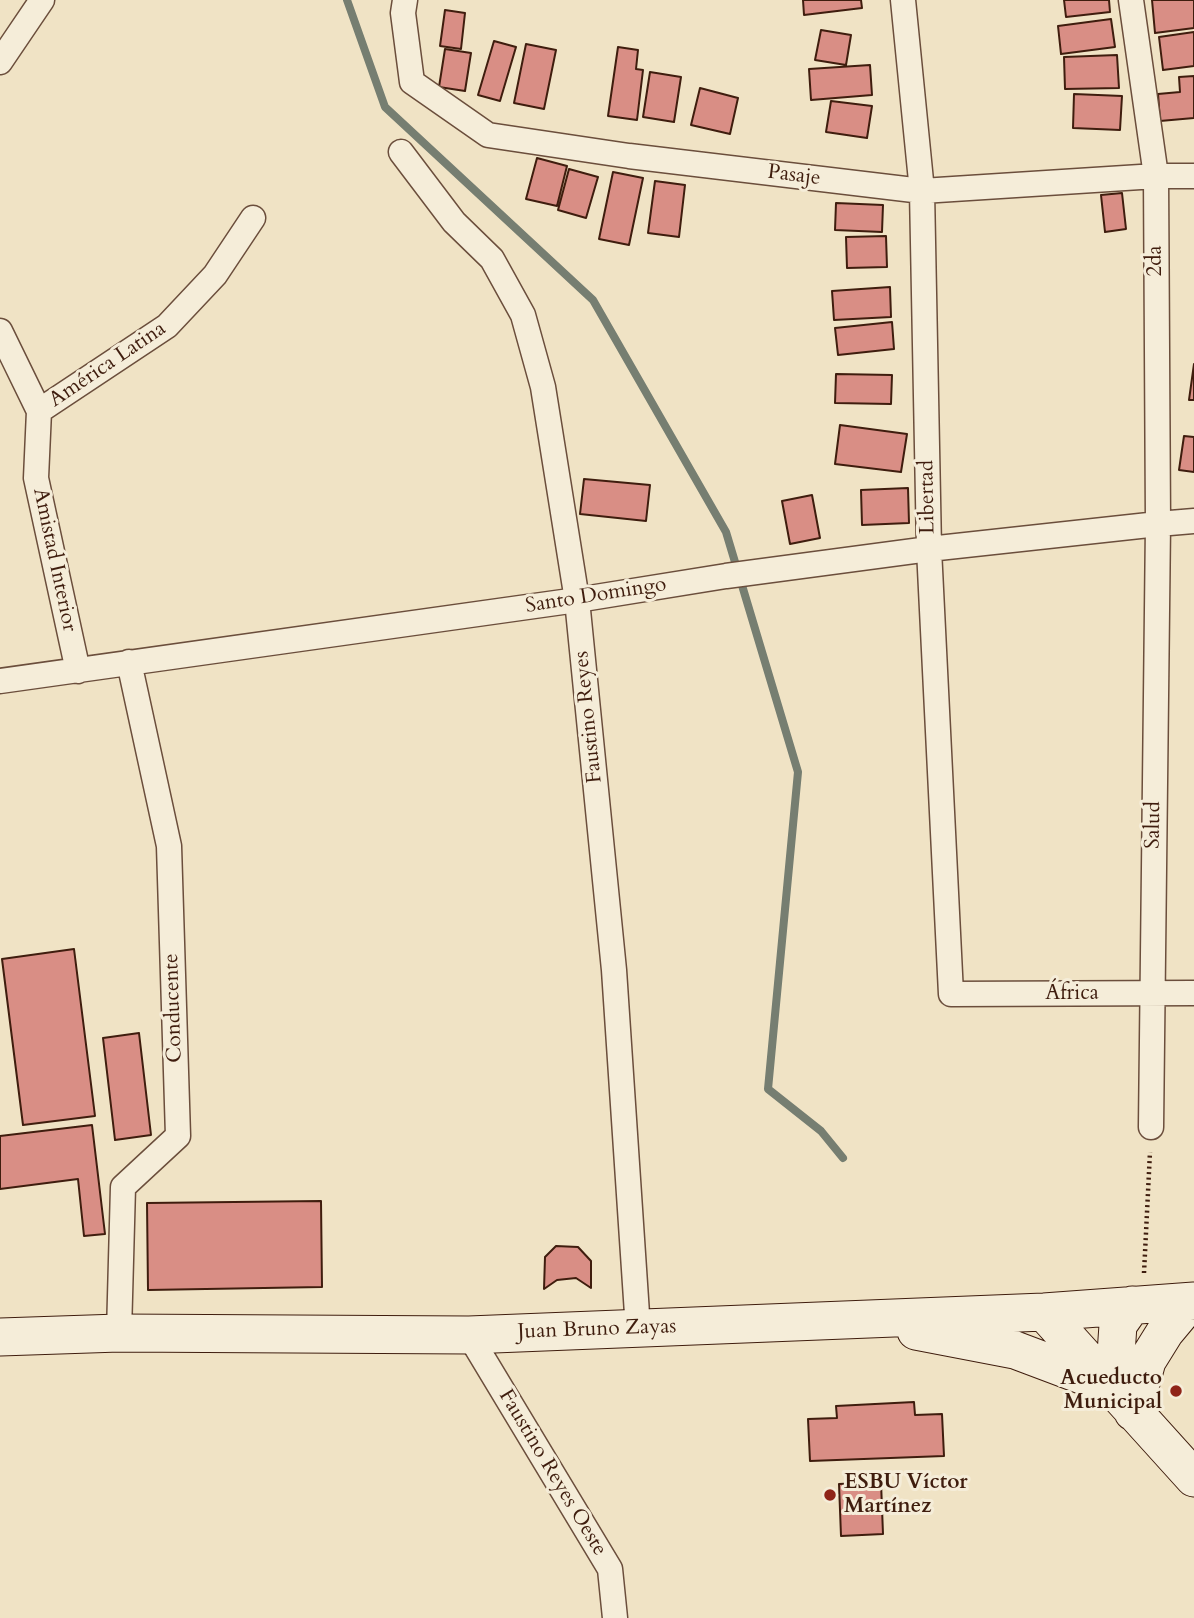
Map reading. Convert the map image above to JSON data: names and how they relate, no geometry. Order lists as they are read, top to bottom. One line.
{"streets":{"main road":["Juan Bruno Zayas"],"street":["Pasaje","2da","América Latina","Libertad","Amistad Interior","Santo Domingo","Faustino Reyes","Salud","África","Conducente","Faustino Reyes Oeste"]},"crossings":[["Pasaje","2da"],["Pasaje","Libertad"],["2da","Santo Domingo"],["2da","Salud"],["América Latina","Amistad Interior"],["Libertad","Santo Domingo"],["Libertad","África"],["Amistad Interior","Santo Domingo"],["Santo Domingo","Faustino Reyes"],["Santo Domingo","Salud"],["Santo Domingo","Conducente"],["Faustino Reyes","Juan Bruno Zayas"],["Salud","África"],["Conducente","Juan Bruno Zayas"],["Juan Bruno Zayas","Faustino Reyes Oeste"]],"places":["Acueducto Municipal","ESBU Víctor Martínez"]}
